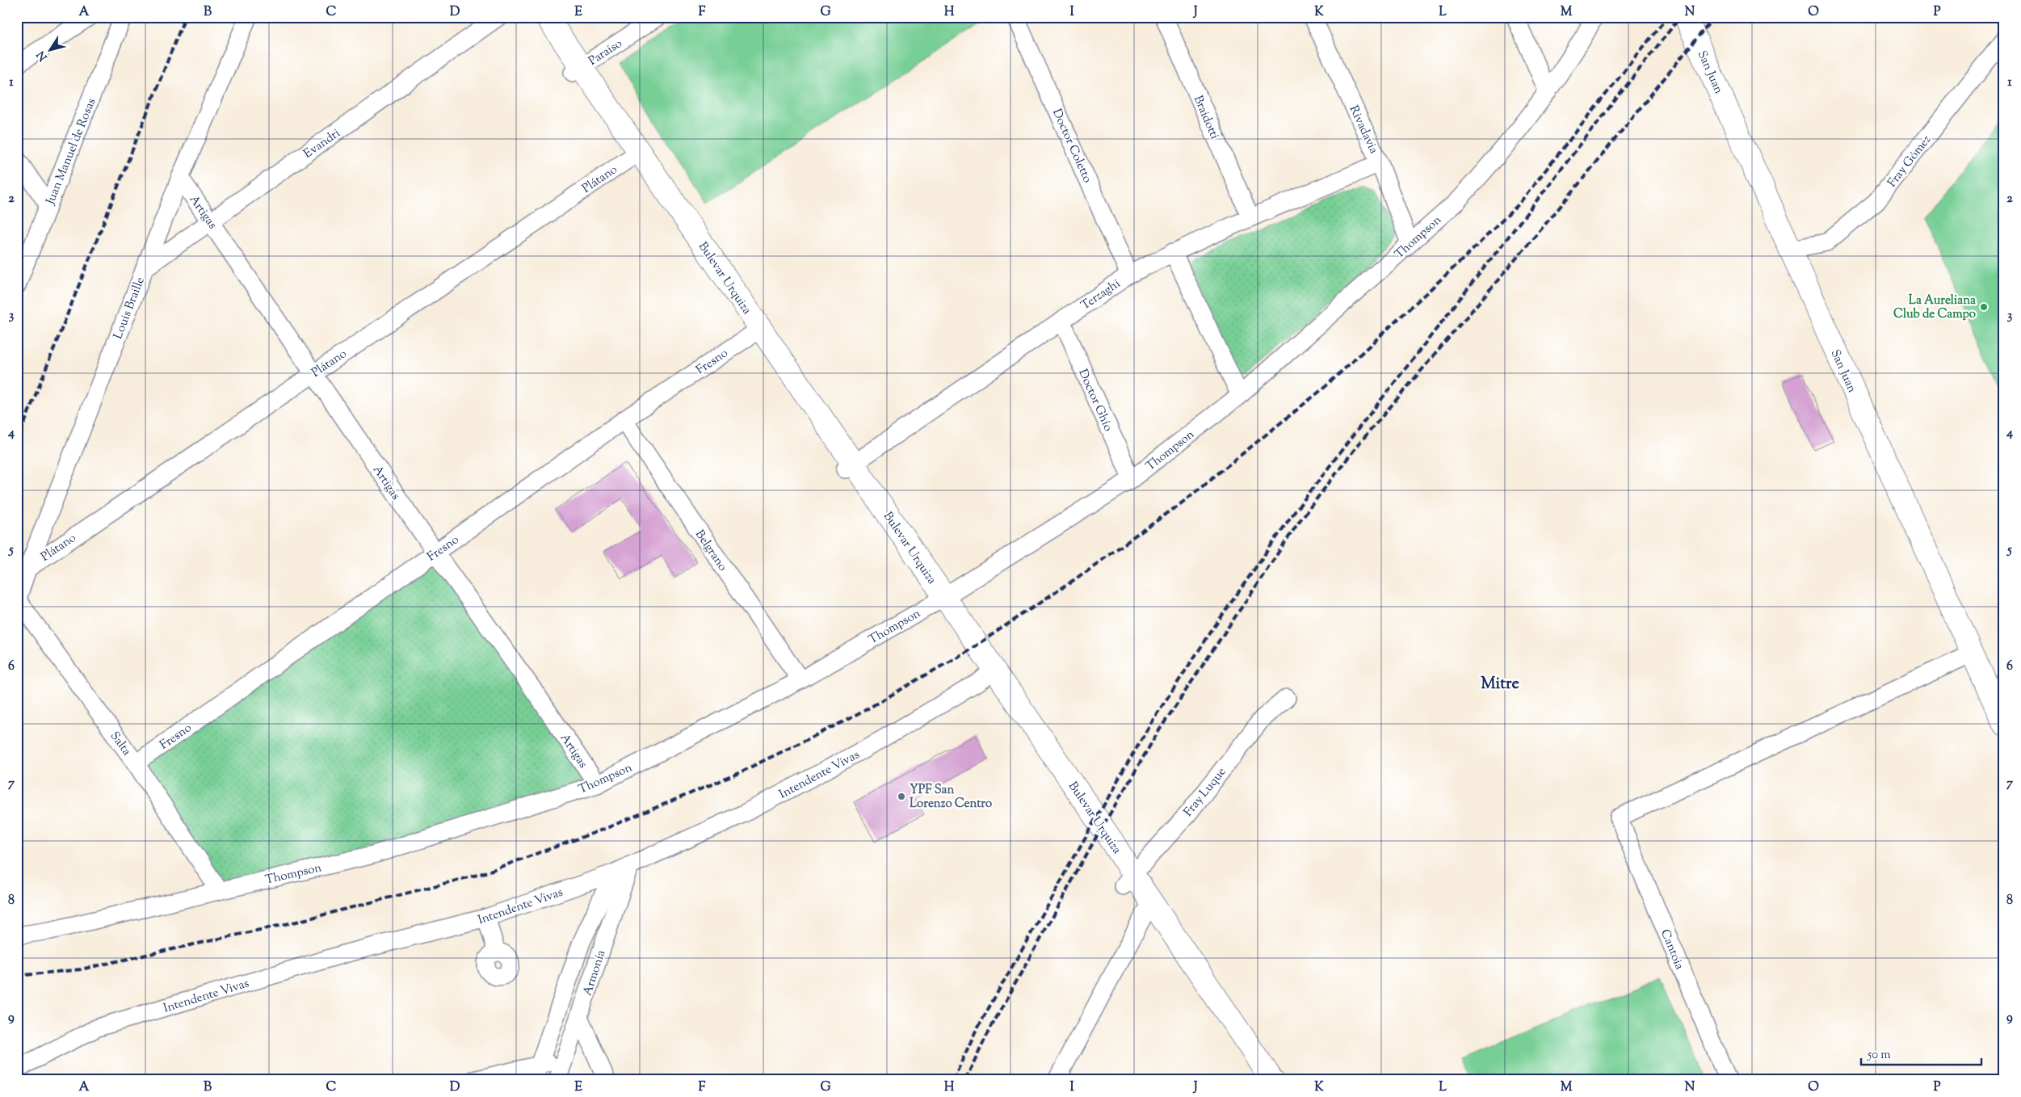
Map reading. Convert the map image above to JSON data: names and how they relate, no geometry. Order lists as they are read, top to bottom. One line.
{"streets":{"main road":["San Juan","Bulevar Urquiza"],"street":["Paraíso","Braidotti","Rivadavia","Evandri","Doctor Coletto","Juan Manuel de Rosas","Fray Gómez","Plátano","Artigas","Thompson","Terzaghi","Louis Braille","Fresno","Doctor Ghío","Belgrano","Salta","Intendente Vivas","Fray Luque","Cantoia","Armonía"]},"crossings":[["Paraíso","Bulevar Urquiza"],["San Juan","Fray Gómez"],["San Juan","Cantoia"],["Braidotti","Terzaghi"],["Rivadavia","Thompson"],["Rivadavia","Terzaghi"],["Evandri","Artigas"],["Evandri","Louis Braille"],["Doctor Coletto","Terzaghi"],["Plátano","Artigas"],["Plátano","Bulevar Urquiza"],["Plátano","Louis Braille"],["Artigas","Thompson"],["Artigas","Louis Braille"],["Artigas","Fresno"],["Thompson","Bulevar Urquiza"],["Thompson","Doctor Ghío"],["Thompson","Belgrano"],["Thompson","Salta"],["Bulevar Urquiza","Terzaghi"],["Bulevar Urquiza","Fresno"],["Bulevar Urquiza","Intendente Vivas"],["Bulevar Urquiza","Fray Luque"],["Terzaghi","Doctor Ghío"],["Louis Braille","Salta"],["Fresno","Belgrano"],["Fresno","Salta"],["Intendente Vivas","Armonía"]],"districts":["Mitre"],"places":["La Aureliana Club de Campo","YPF San Lorenzo Centro"],"scale_bar":"50 m","north":"bottom left","grid":{"columns":["A","B","C","D","E","F","G","H","I","J","K","L","M","N","O","P"],"rows":["1","2","3","4","5","6","7","8","9"]}}
